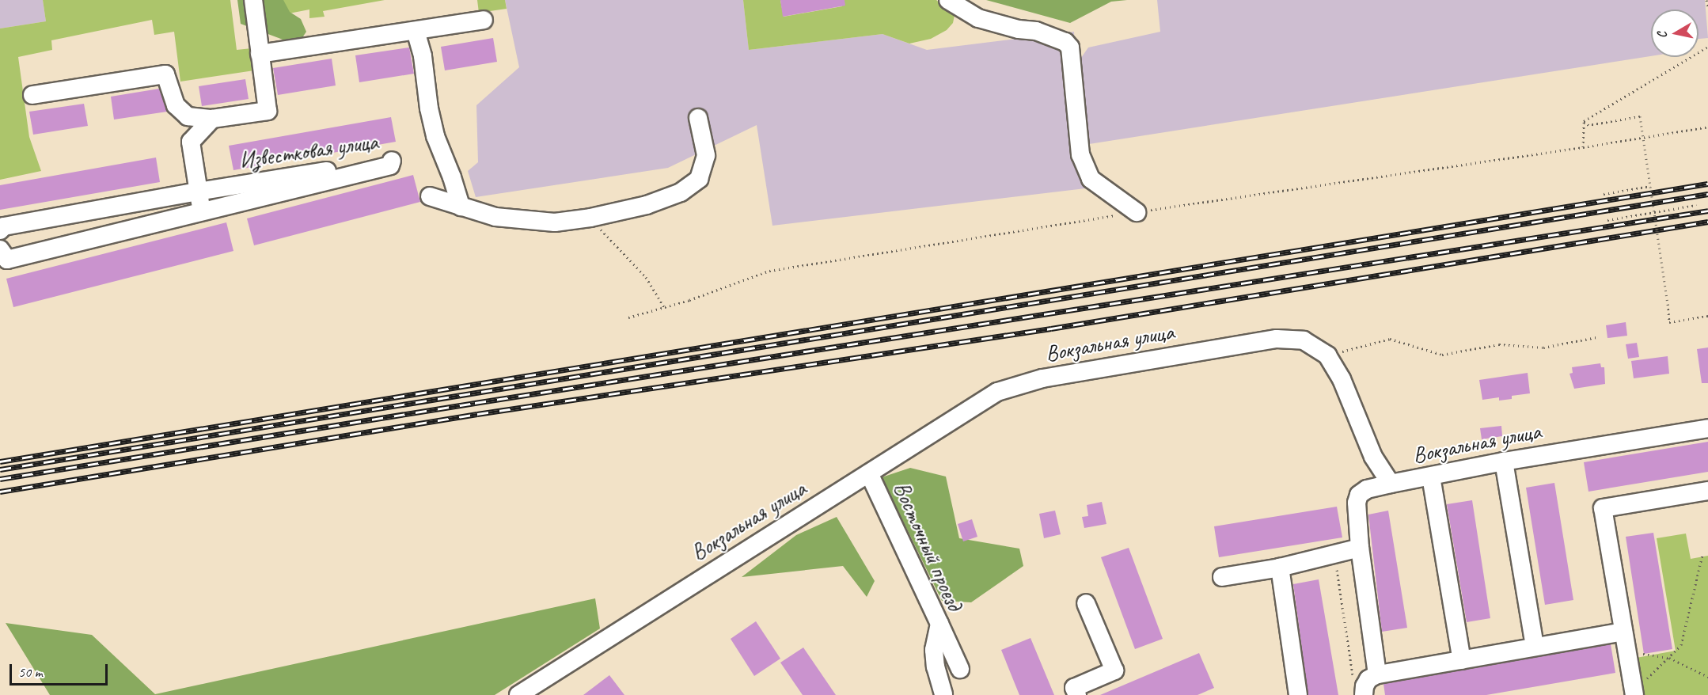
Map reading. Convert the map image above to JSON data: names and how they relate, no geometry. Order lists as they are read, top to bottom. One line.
{"streets":{"street":["Известковая улица","Вокзальная улица","Восточный проезд"]},"crossings":[["Вокзальная улица","Восточный проезд"]],"scale_bar":"50 m","north":"left"}
